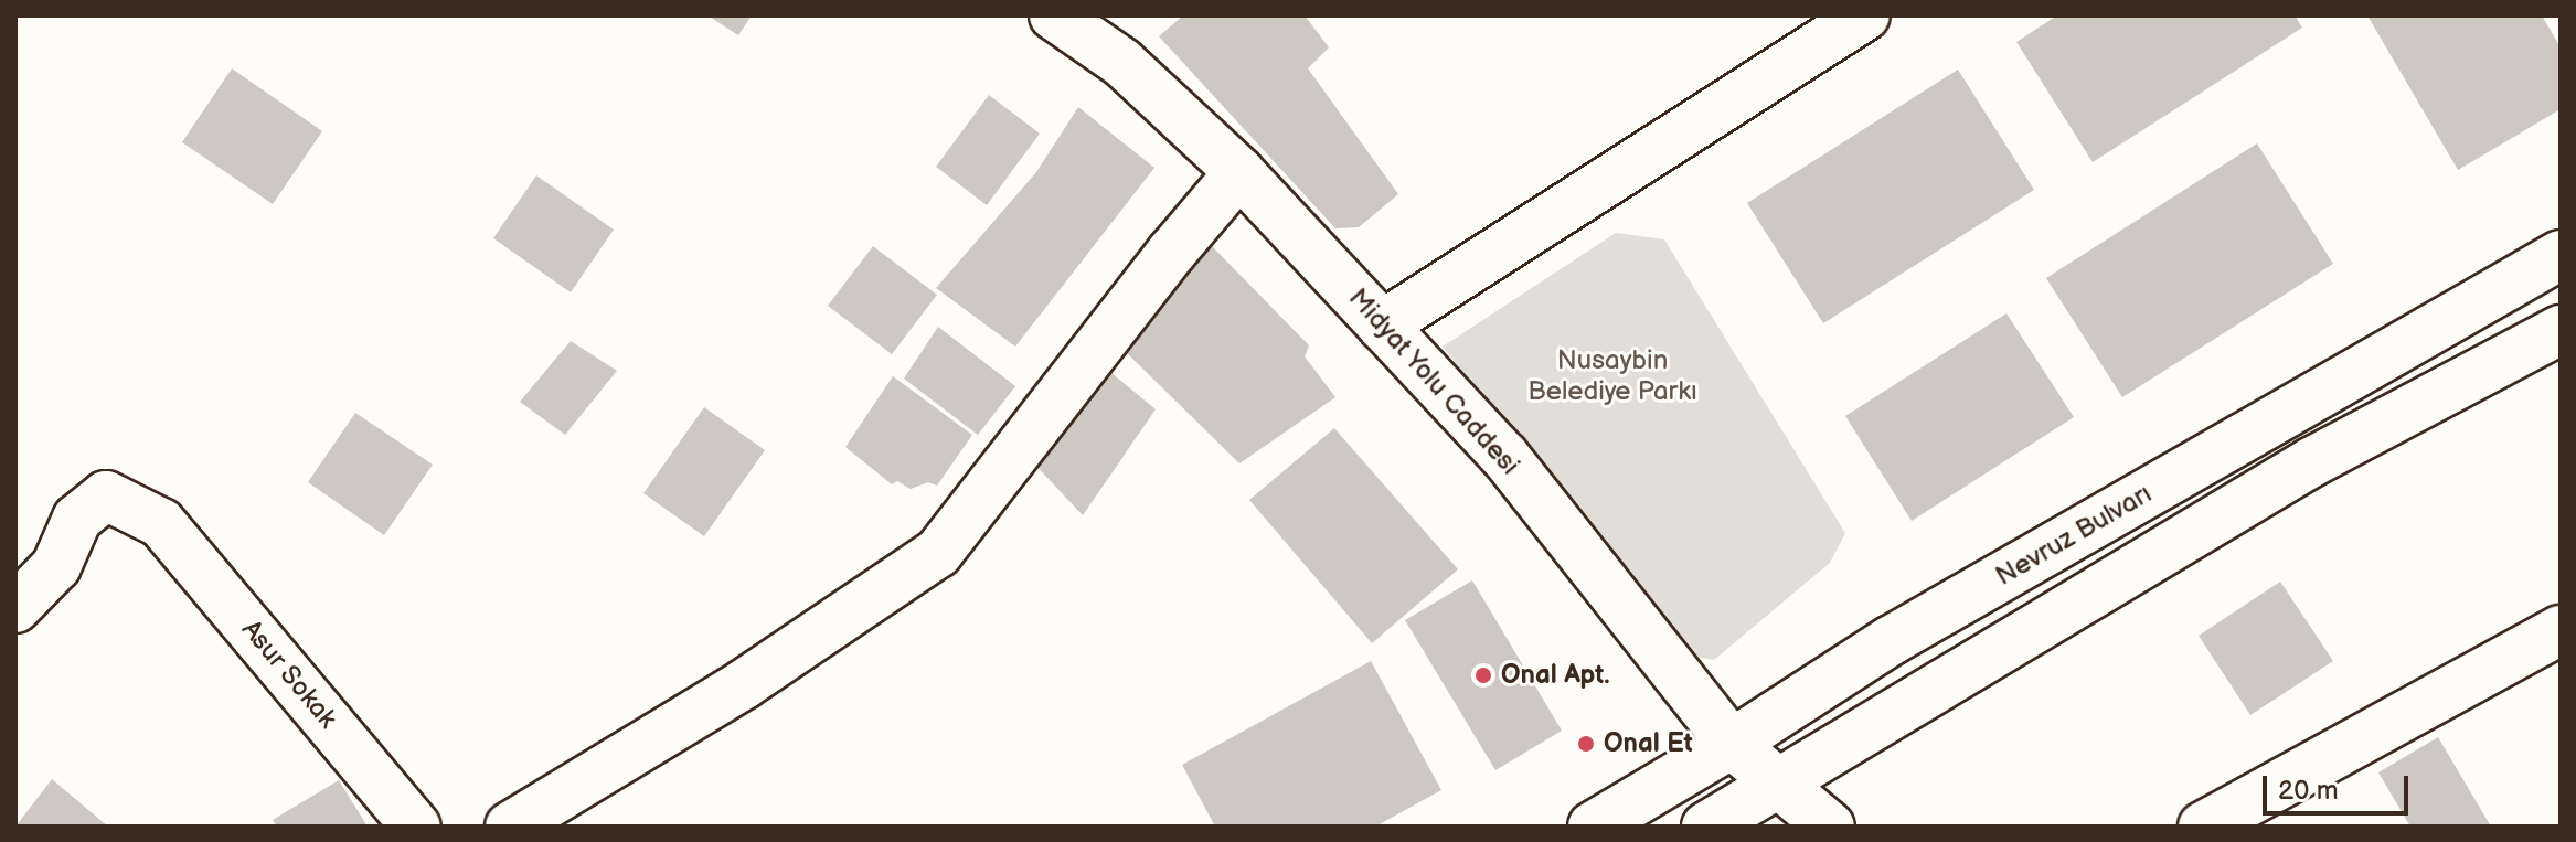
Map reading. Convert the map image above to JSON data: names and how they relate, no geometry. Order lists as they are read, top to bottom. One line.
{"streets":{"street":["Midyat Yolu Caddesi","Nevruz Bulvarı","Asur Sokak"]},"crossings":[["Midyat Yolu Caddesi","Nevruz Bulvarı"]],"parks":["Nusaybin Belediye Parkı"],"places":["Onal Apt.","Onal Et"],"scale_bar":"20 m"}
